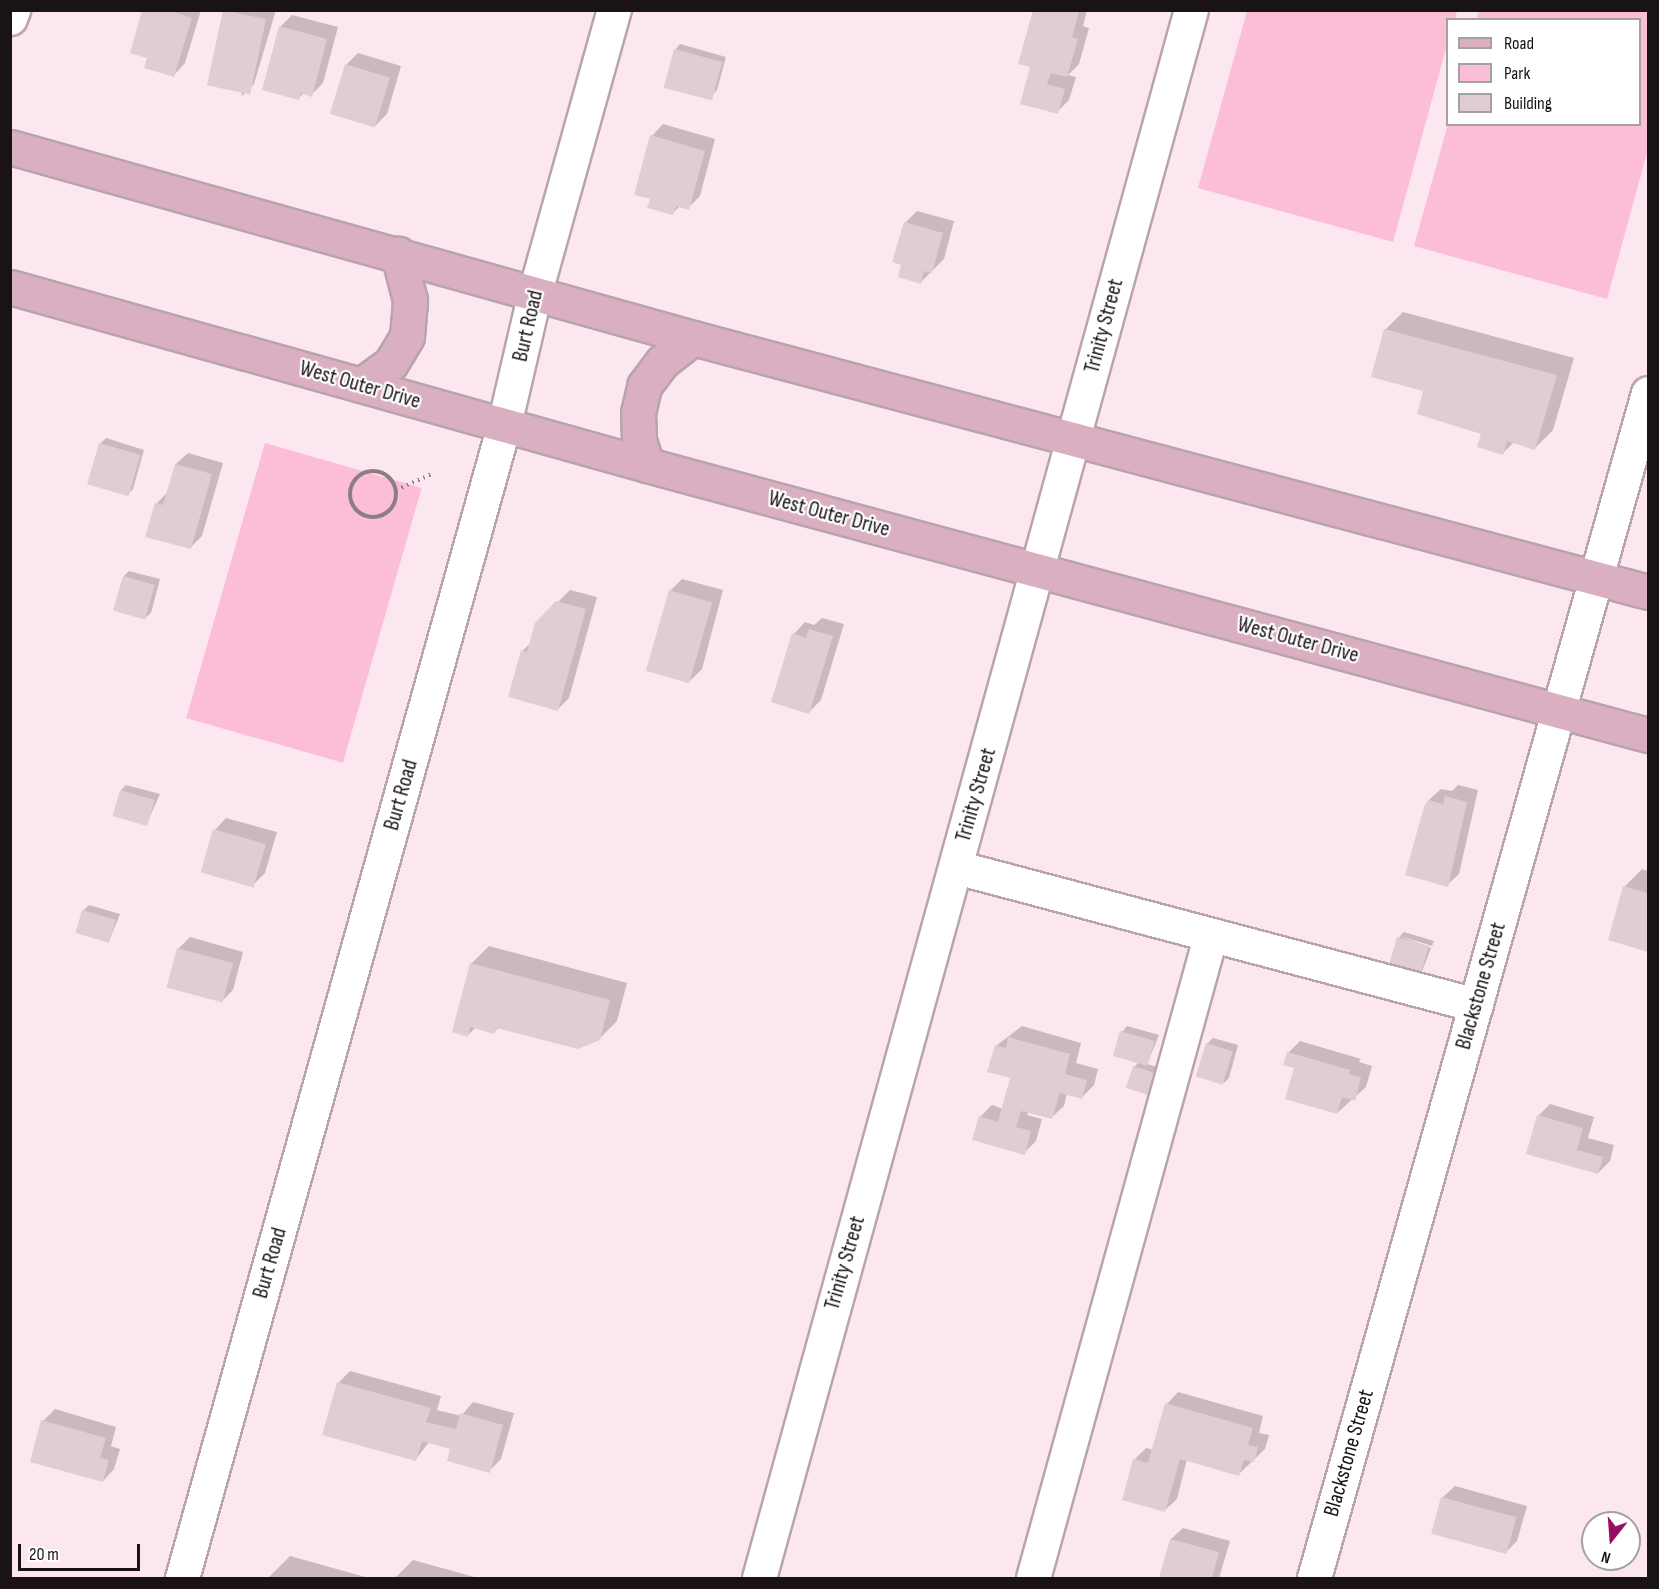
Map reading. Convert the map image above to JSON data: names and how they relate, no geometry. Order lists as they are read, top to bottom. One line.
{"streets":{"main road":["West Outer Drive"],"street":["Burt Road","Trinity Street","Blackstone Street"]},"crossings":[["Burt Road","West Outer Drive"],["Trinity Street","West Outer Drive"],["West Outer Drive","Blackstone Street"]],"legend":["Road","Park","Building"],"scale_bar":"20 m","north":"bottom"}
